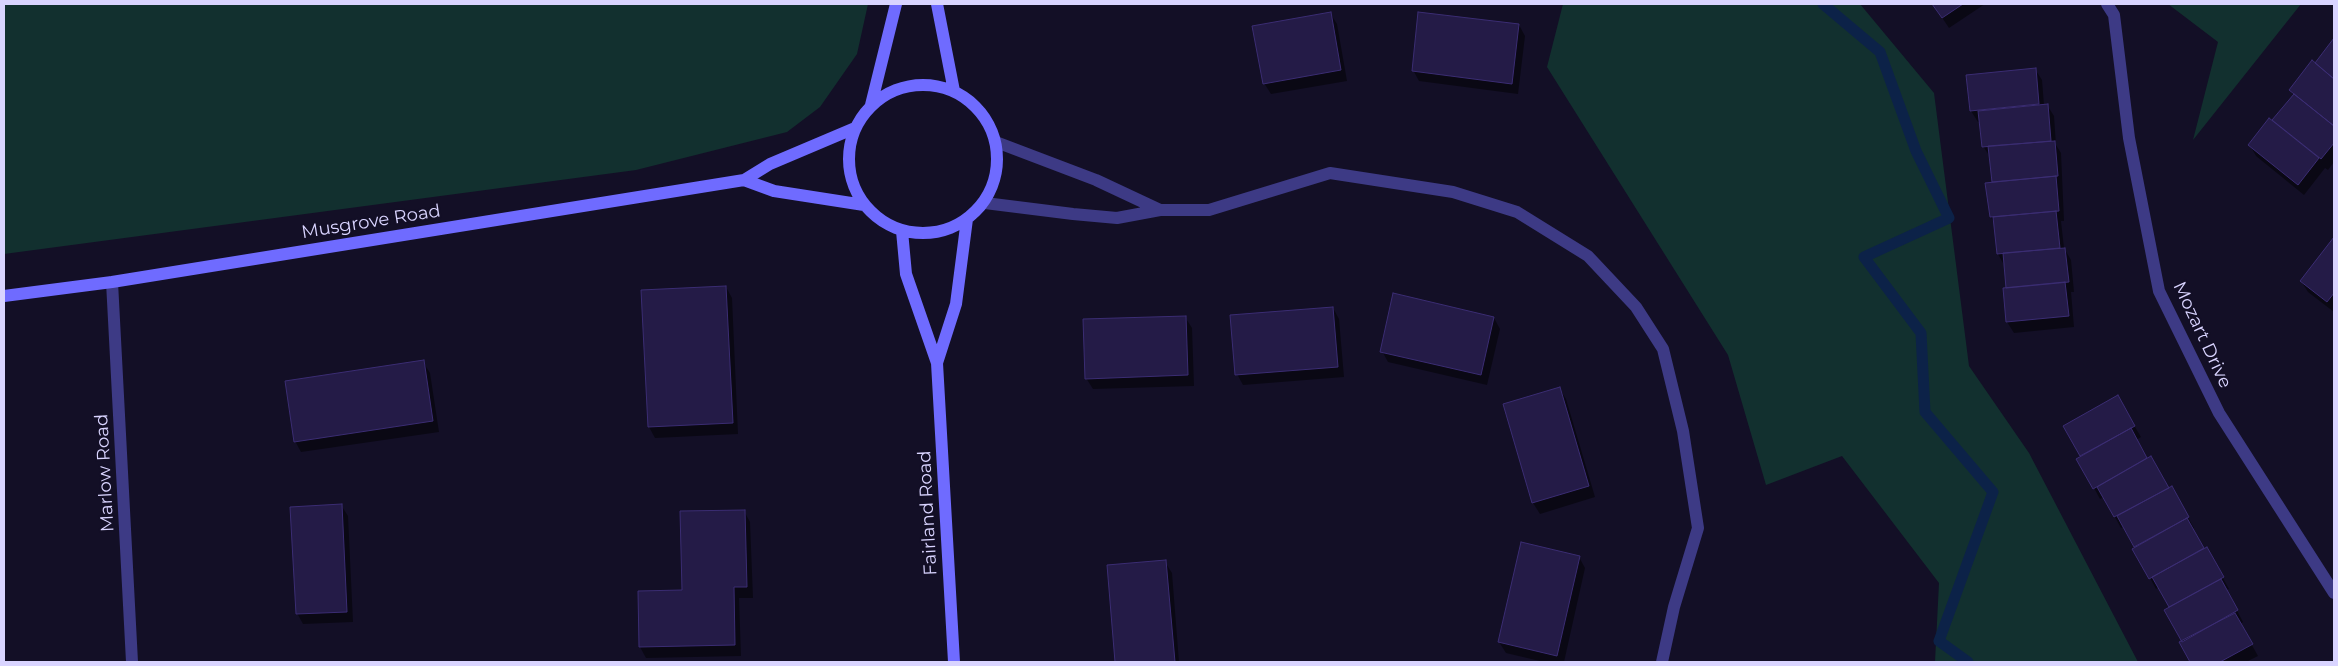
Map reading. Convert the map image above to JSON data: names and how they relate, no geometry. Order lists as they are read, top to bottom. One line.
{"streets":{"main road":["Musgrove Road","Fairland Road"],"street":["Mozart Drive","Marlow Road"]},"crossings":[["Musgrove Road","Marlow Road"],["Musgrove Road","Fairland Road"]]}
